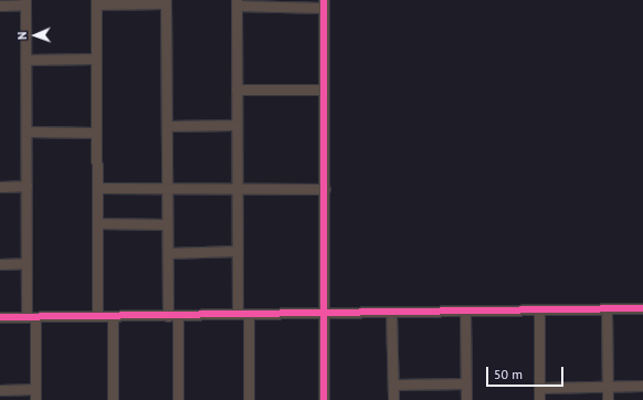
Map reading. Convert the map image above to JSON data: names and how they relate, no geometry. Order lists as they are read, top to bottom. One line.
{"scale_bar":"50 m","north":"left"}
